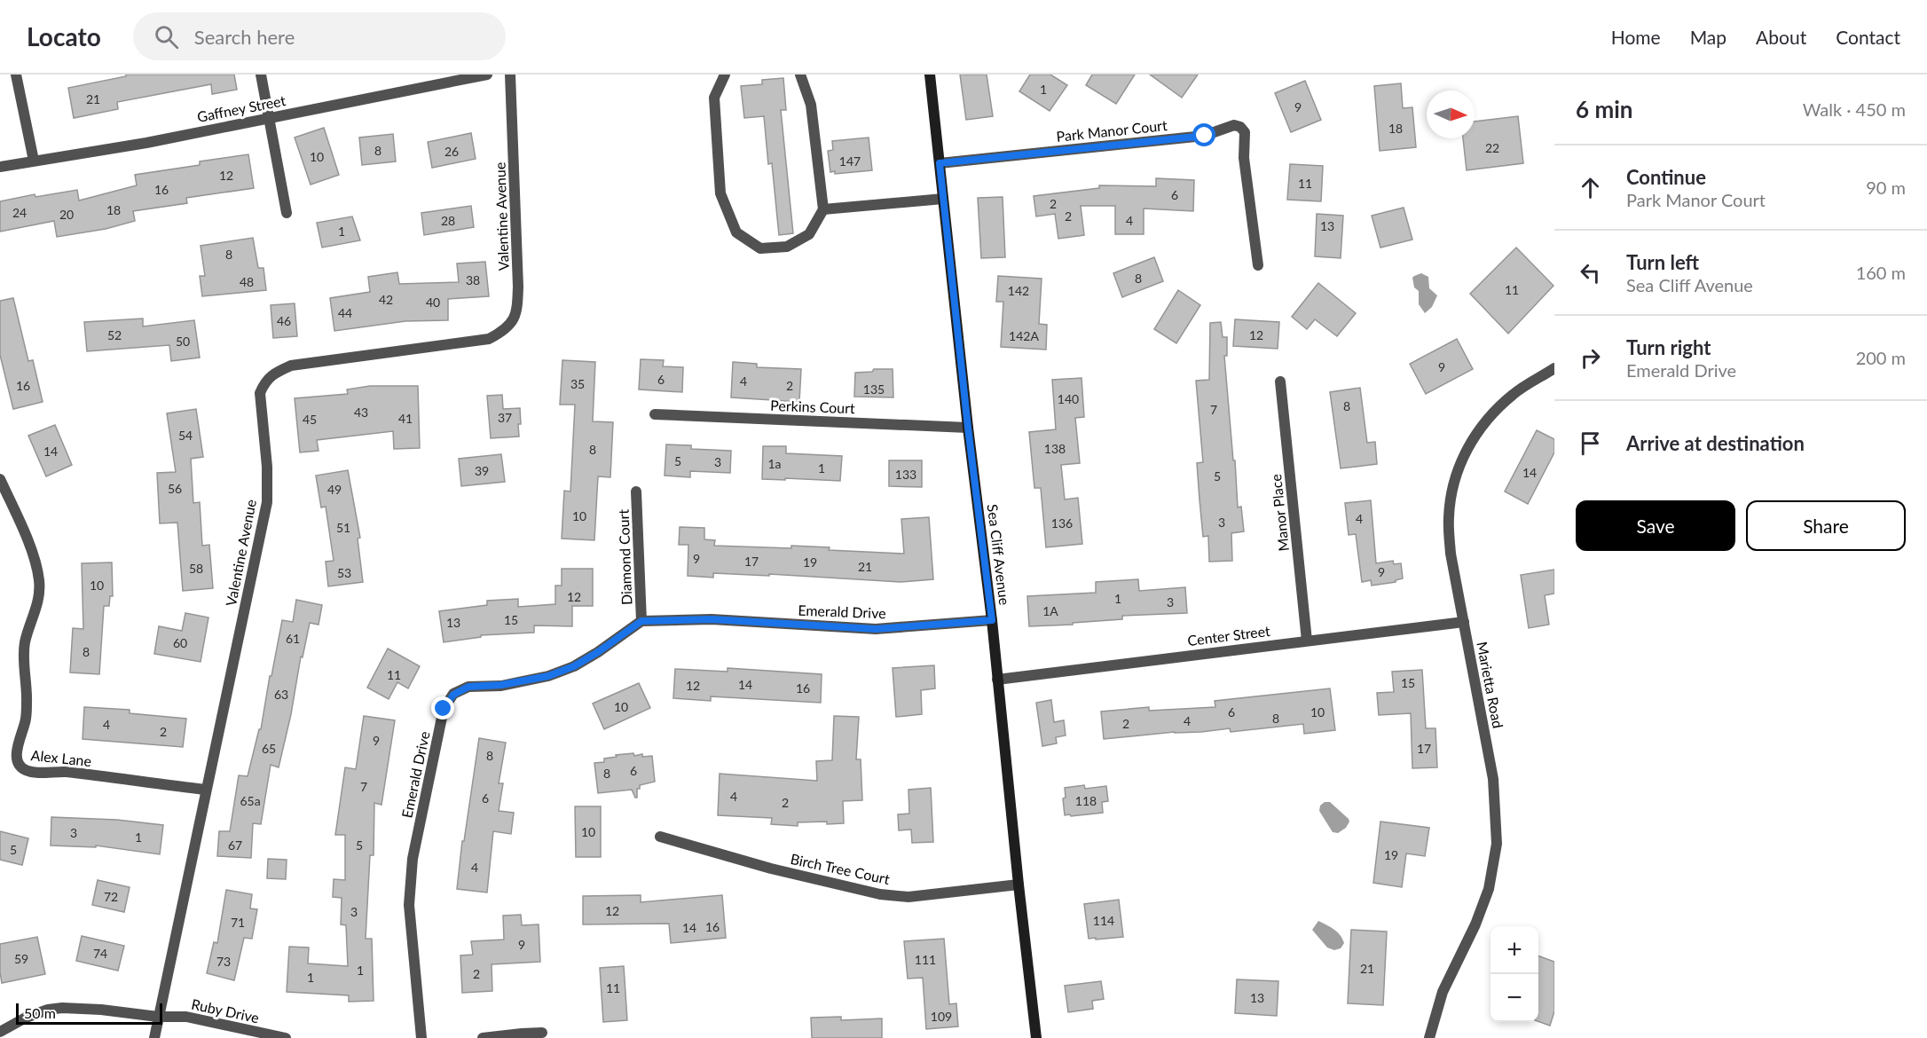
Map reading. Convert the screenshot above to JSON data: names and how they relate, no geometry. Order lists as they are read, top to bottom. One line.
{"streets":{"street":["Gaffney Street","Park Manor Court","Valentine Avenue","Perkins Court","Manor Place","Sea Cliff Avenue","Diamond Court","Emerald Drive","Center Street","Marietta Road","Alex Lane","Birch Tree Court","Ruby Drive"]},"crossings":[["Park Manor Court","Sea Cliff Avenue"],["Valentine Avenue","Alex Lane"],["Valentine Avenue","Ruby Drive"],["Perkins Court","Sea Cliff Avenue"],["Manor Place","Center Street"],["Sea Cliff Avenue","Emerald Drive"],["Sea Cliff Avenue","Center Street"],["Sea Cliff Avenue","Birch Tree Court"],["Diamond Court","Emerald Drive"],["Center Street","Marietta Road"]],"house_numbers":["1","21","9","18","22","8","26","10","147","12","11","16","6","2","18","24","20","2","28","4","13","1","8","8","38","48","11","142","42","40","44","46","52","12","142A","50","9","6","4","35","16","2","135","140","8","7","43","37","41","45","54","138","8","14","5","3","1a","1","39","14","133","5","56","49","10","4","3","136","51","9","17","19","21","58","9","53","10","12","1","3","1A","15","13","61","60","8","11","15","14","12","16","63","10","6","10","8","4","2","4","2","9","65","17","8","6","8","7","4","6","65a","118","2","10","3","1","67","5","5","19","4","72","12","3","114","71","16","14","9","74","59","111","73","21","1","2","1","11","13","109"],"scale_bar":"50 m","north":"right","page":{"header":"Locato","search":"Search here","nav":["Home","Map","About","Contact"],"heading":["6 min","Walk · 450 m"],"list":[["Continue","Park Manor Court","90 m"],["Turn left","Sea Cliff Avenue","160 m"],["Turn right","Emerald Drive","200 m"],"Arrive at destination"],"buttons":["Save","Share"],"map_buttons":["+","−"],"scale":"50 m"}}
